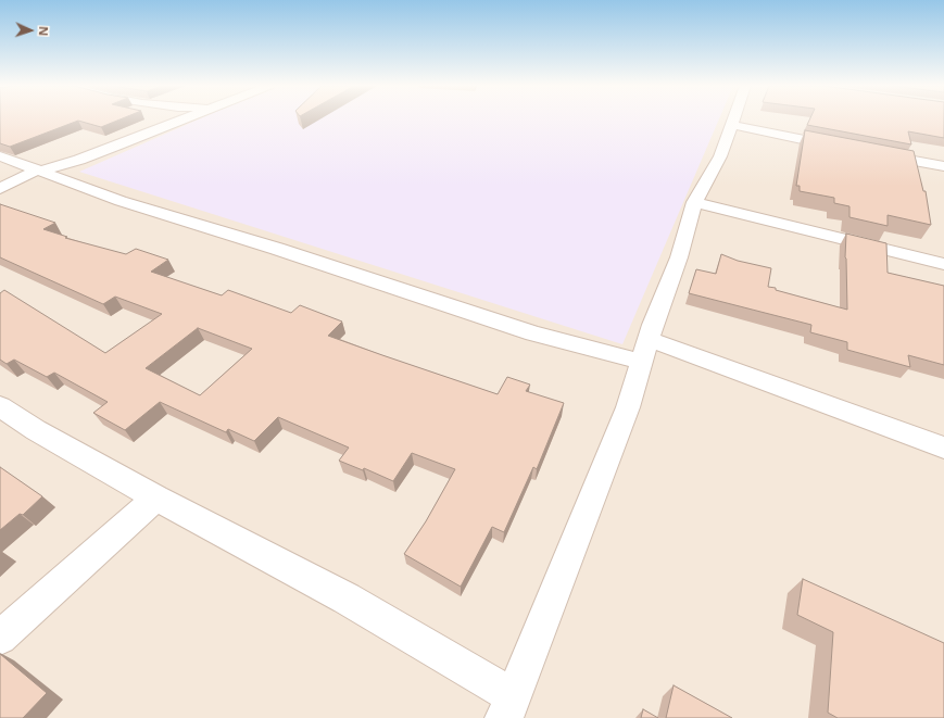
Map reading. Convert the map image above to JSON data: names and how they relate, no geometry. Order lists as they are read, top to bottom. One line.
{"north":"right"}
